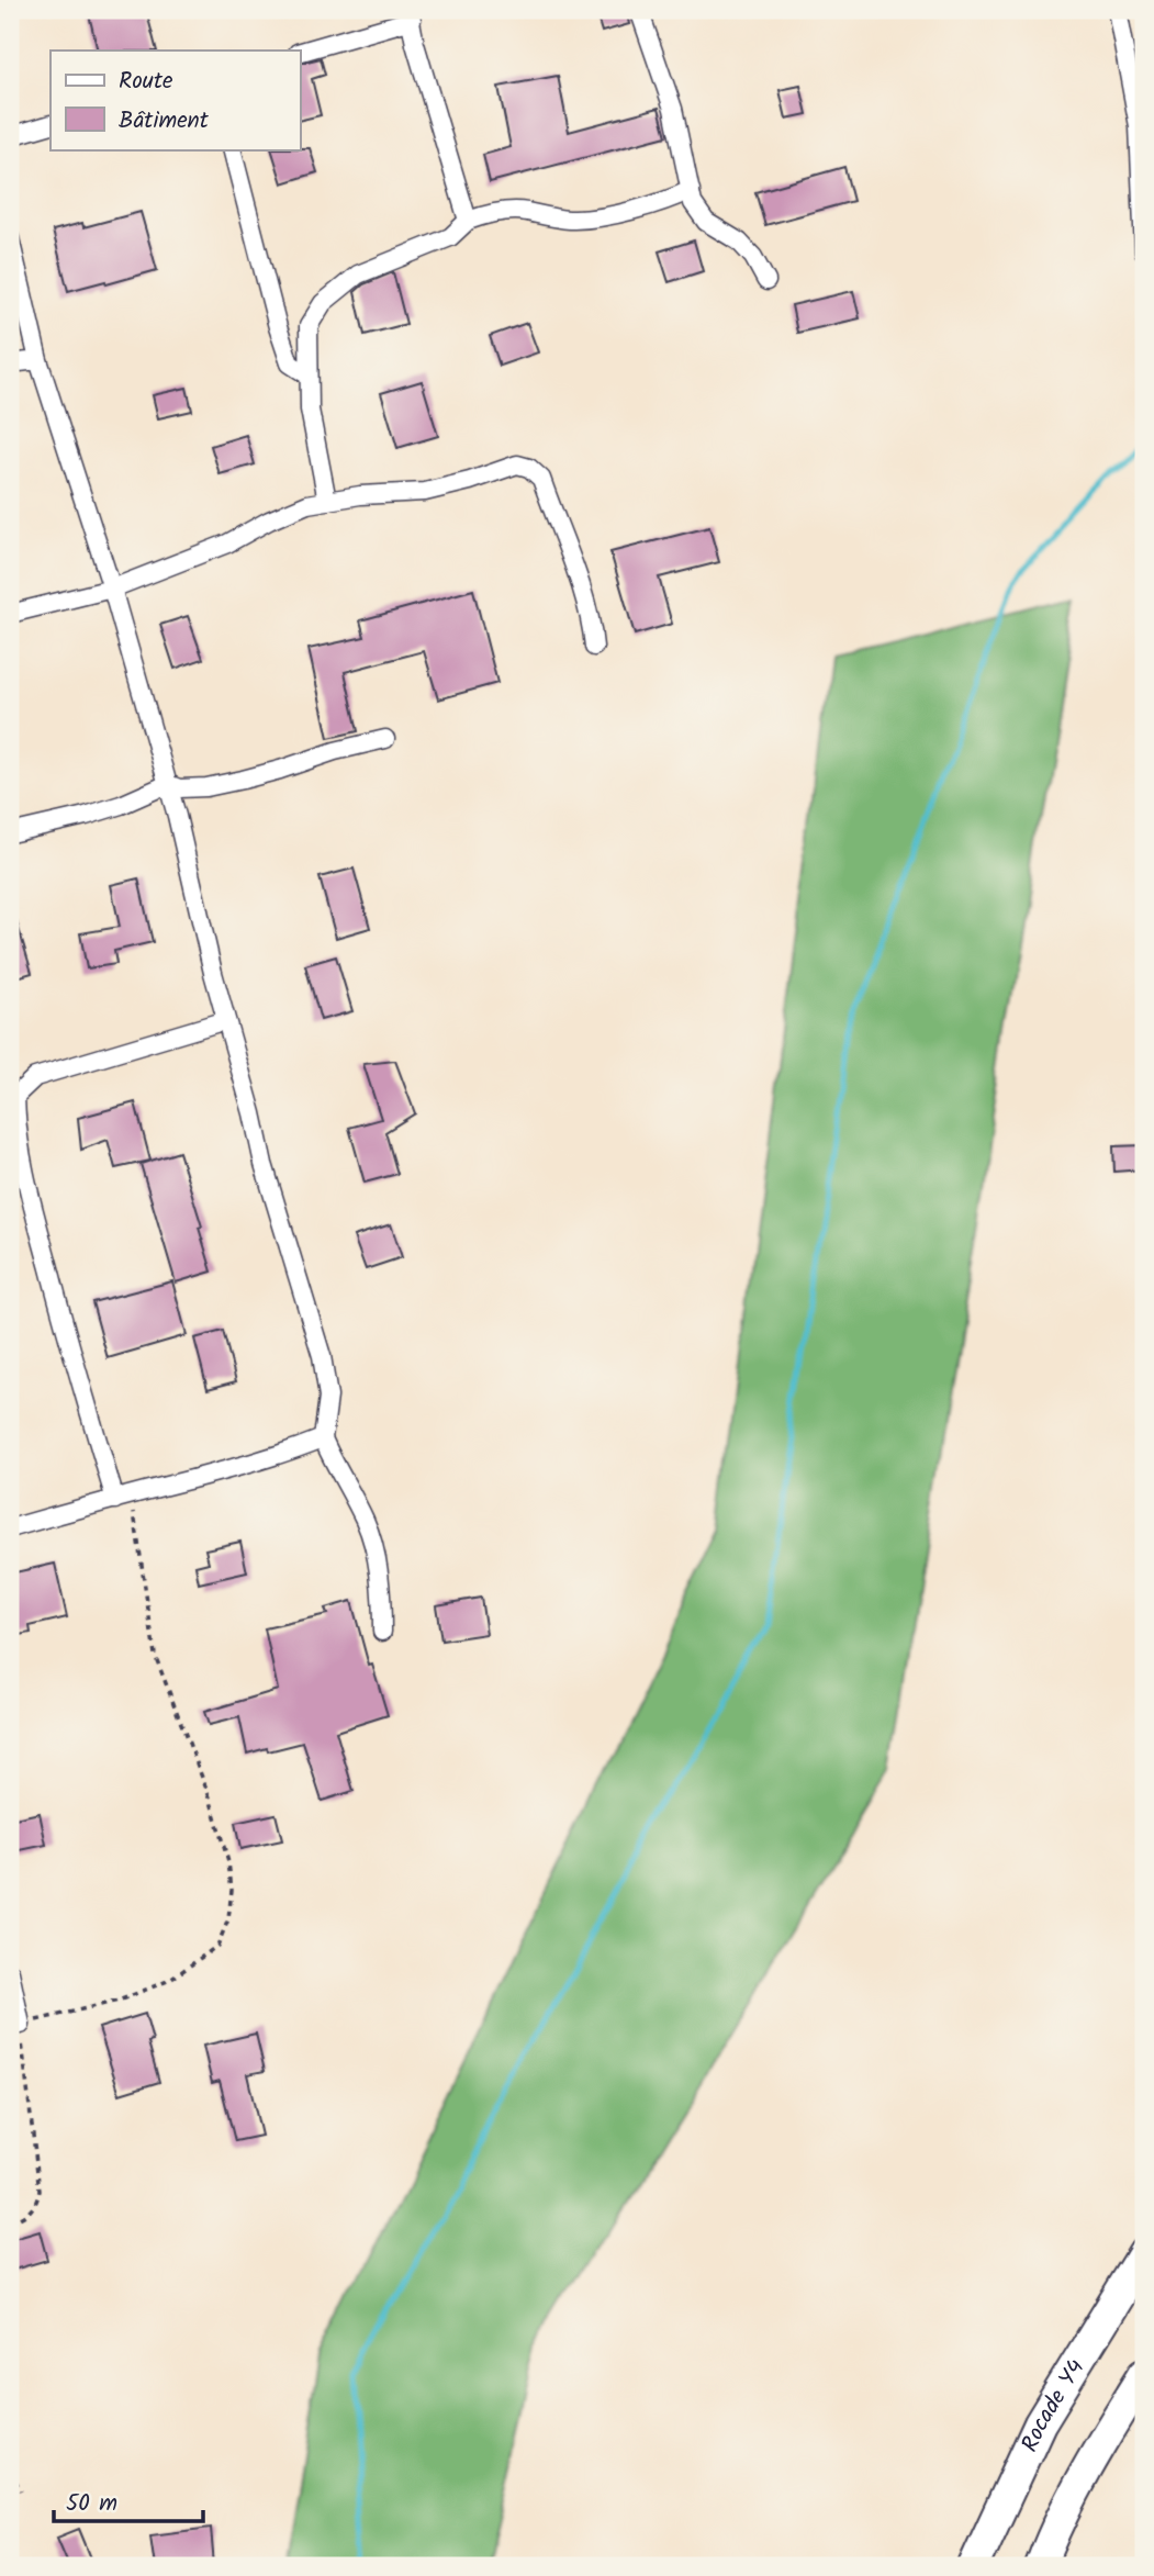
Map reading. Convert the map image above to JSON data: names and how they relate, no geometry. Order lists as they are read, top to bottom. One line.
{"streets":{"highway":["Rocade Y4"]},"legend":["Route","Bâtiment"],"scale_bar":"50 m"}
